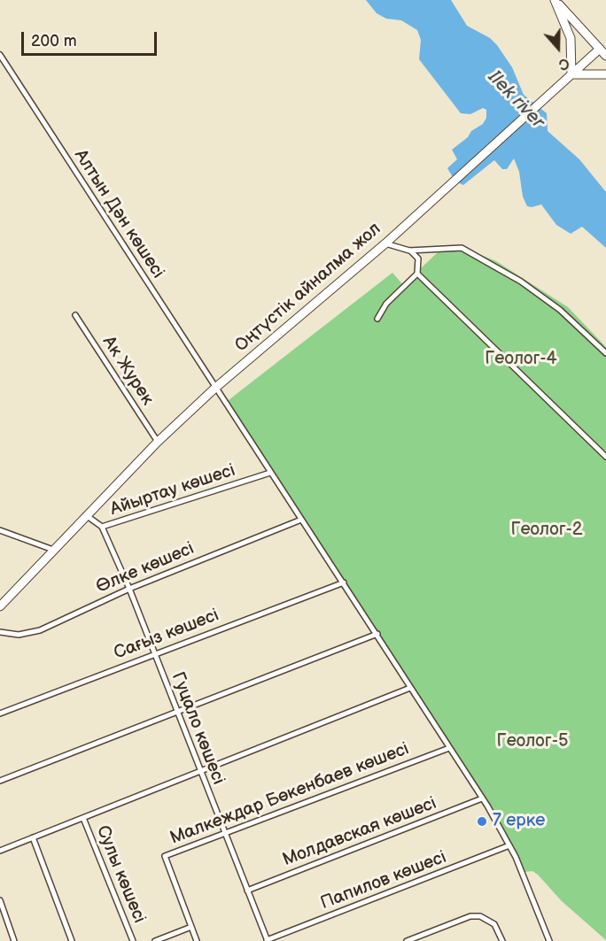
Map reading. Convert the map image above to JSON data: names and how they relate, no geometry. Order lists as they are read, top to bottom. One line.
{"streets":{"highway":["Оңтүстік айналма жол"],"street":["Алтын Дән көшесі","Ак Журек","Айыртау көшесі","Өлке көшесі","Сағыз көшесі","Гуцало көшесі","Малкеждар Бөкенбаев көшесі","Молдавская көшесі","Сулы көшесі","Папилов көшесі"]},"crossings":[["Алтын Дән көшесі","Оңтүстік айналма жол"],["Алтын Дән көшесі","Айыртау көшесі"],["Алтын Дән көшесі","Өлке көшесі"],["Алтын Дән көшесі","Сағыз көшесі"],["Алтын Дән көшесі","Малкеждар Бөкенбаев көшесі"],["Алтын Дән көшесі","Молдавская көшесі"],["Алтын Дән көшесі","Папилов көшесі"],["Оңтүстік айналма жол","Ак Журек"],["Оңтүстік айналма жол","Айыртау көшесі"],["Айыртау көшесі","Гуцало көшесі"],["Өлке көшесі","Гуцало көшесі"],["Сағыз көшесі","Гуцало көшесі"],["Гуцало көшесі","Малкеждар Бөкенбаев көшесі"],["Гуцало көшесі","Молдавская көшесі"],["Гуцало көшесі","Папилов көшесі"]],"water":["Ilek river"],"parks":["Геолог-4","Геолог-2","Геолог-5"],"places":["7 ерке"],"scale_bar":"200 m","north":"bottom"}
